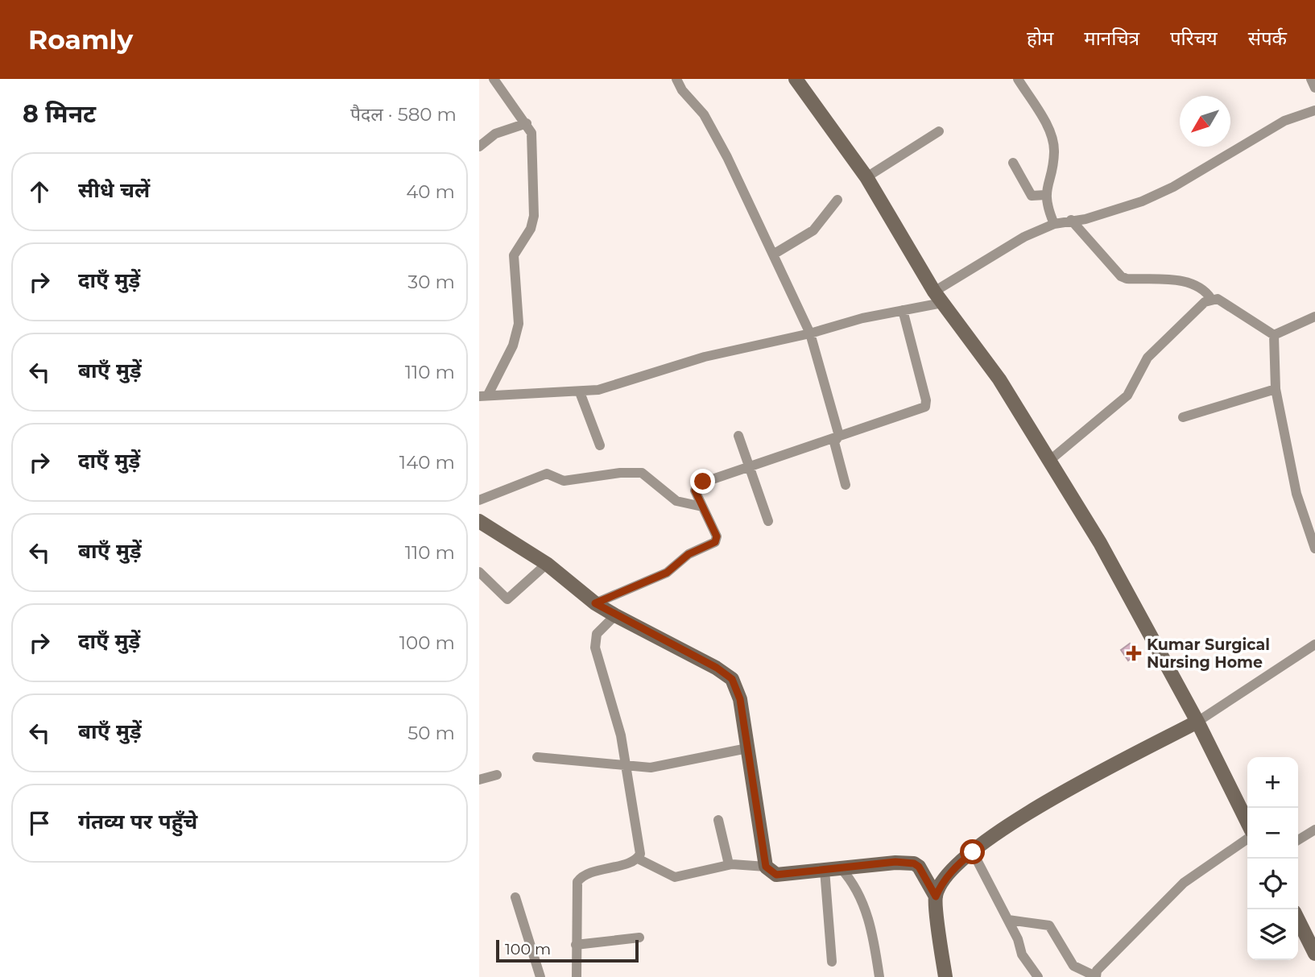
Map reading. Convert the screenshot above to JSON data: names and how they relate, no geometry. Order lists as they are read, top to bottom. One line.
{"places":{"health":["Kumar Surgical Nursing Home"]},"scale_bar":"100 m","north":"bottom left","page":{"header":"Roamly","nav":["होम","मानचित्र","परिचय","संपर्क"],"heading":["8 मिनट","पैदल · 580 m"],"list":[["सीधे चलें","40 m"],["दाएँ मुड़ें","30 m"],["बाएँ मुड़ें","110 m"],["दाएँ मुड़ें","140 m"],["बाएँ मुड़ें","110 m"],["दाएँ मुड़ें","100 m"],["बाएँ मुड़ें","50 m"],"गंतव्य पर पहुँचे"],"map_buttons":["+","−"],"scale":"100 m"}}
